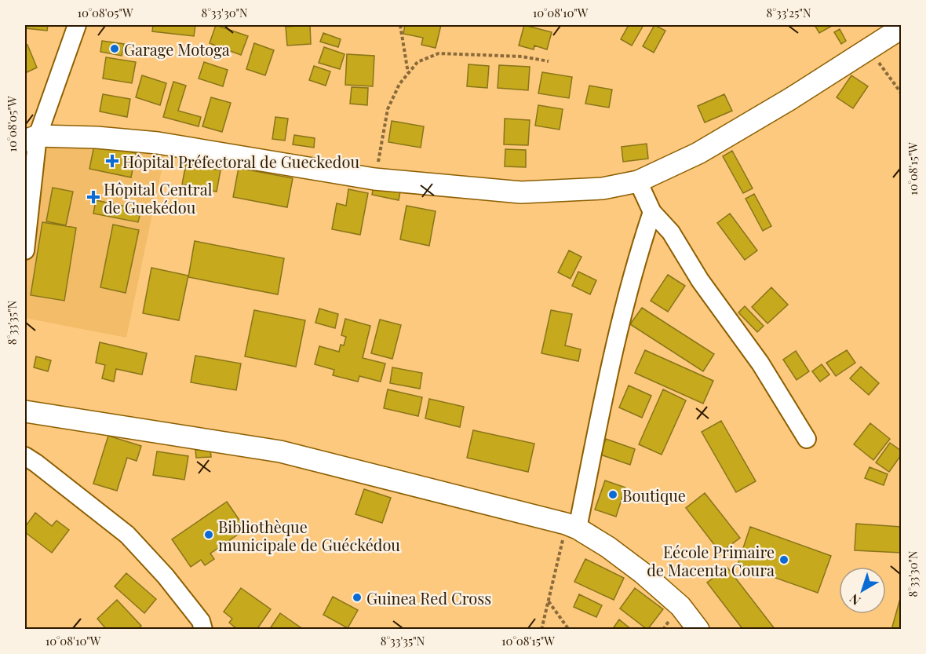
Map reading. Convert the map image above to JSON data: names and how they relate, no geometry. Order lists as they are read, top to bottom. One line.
{"places":{"other":["Garage Motoga","Boutique","Bibliothèque municipale de Guéckédou","Eécole Primaire de Macenta Coura","Guinea Red Cross"],"health":["Hôpital Préfectoral de Gueckedou","Hôpital Central de Guekédou"]},"north":"bottom left","coordinates":["10°08'05\"W","8°33'30\"N","10°08'10\"W","8°33'25\"N","10°08'15\"W","8°33'35\"N"]}
